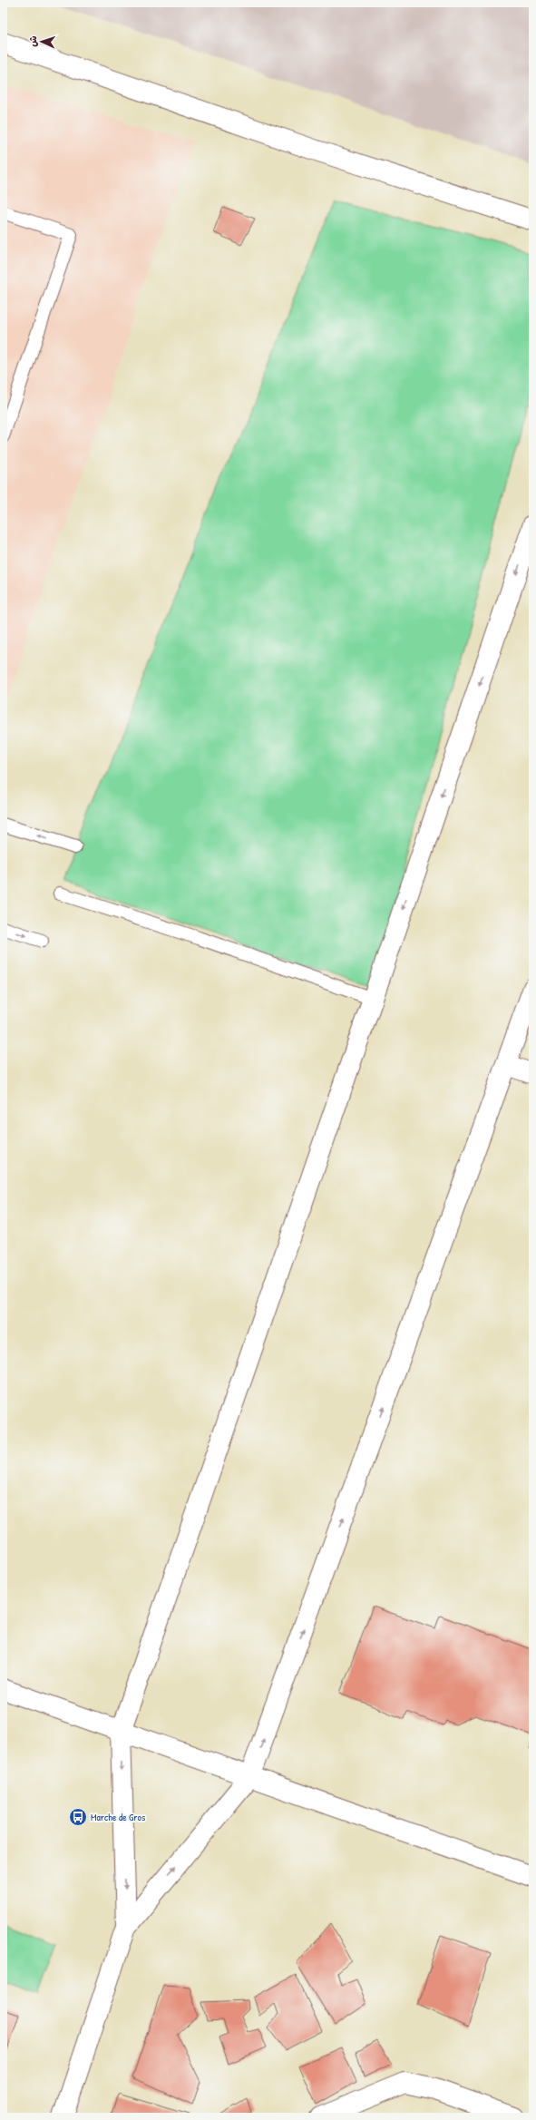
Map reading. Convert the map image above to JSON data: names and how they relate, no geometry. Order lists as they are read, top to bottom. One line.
{"places":{"bus stop":["Marche de Gros"]},"north":"left"}
